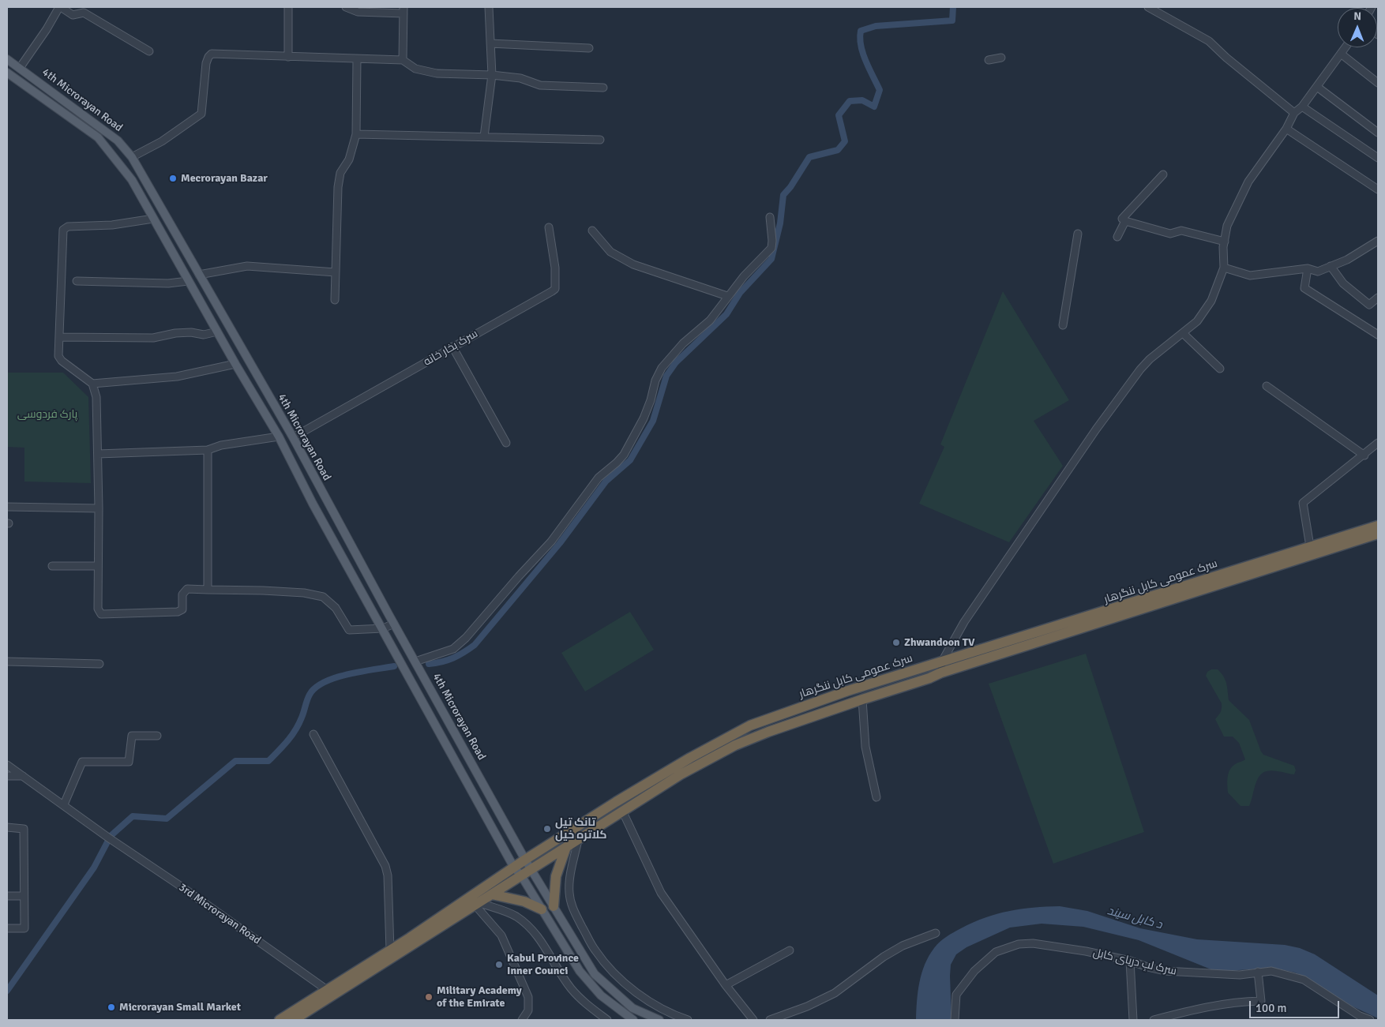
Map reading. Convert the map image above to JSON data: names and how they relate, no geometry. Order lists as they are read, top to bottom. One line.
{"streets":{"highway":["سرک عمومی کابل ننگرهار"],"main road":["4th Microrayan Road"],"street":["سرک بخار خانه","3rd Microrayan Road","سرک لبِ دریای کابل"]},"crossings":[["4th Microrayan Road","سرک بخار خانه"],["4th Microrayan Road","سرک عمومی کابل ننگرهار"],["سرک عمومی کابل ننگرهار","3rd Microrayan Road"]],"water":["د کابل سيند"],"parks":["پارک فردوسی"],"places":["Mecrorayan Bazar","Zhwandoon TV","تانک تیل کلاتره خیل","Kabul Province Inner Counci","Military Academy of the Emirate","Microrayan Small Market"],"scale_bar":"100 m","north":"top"}
